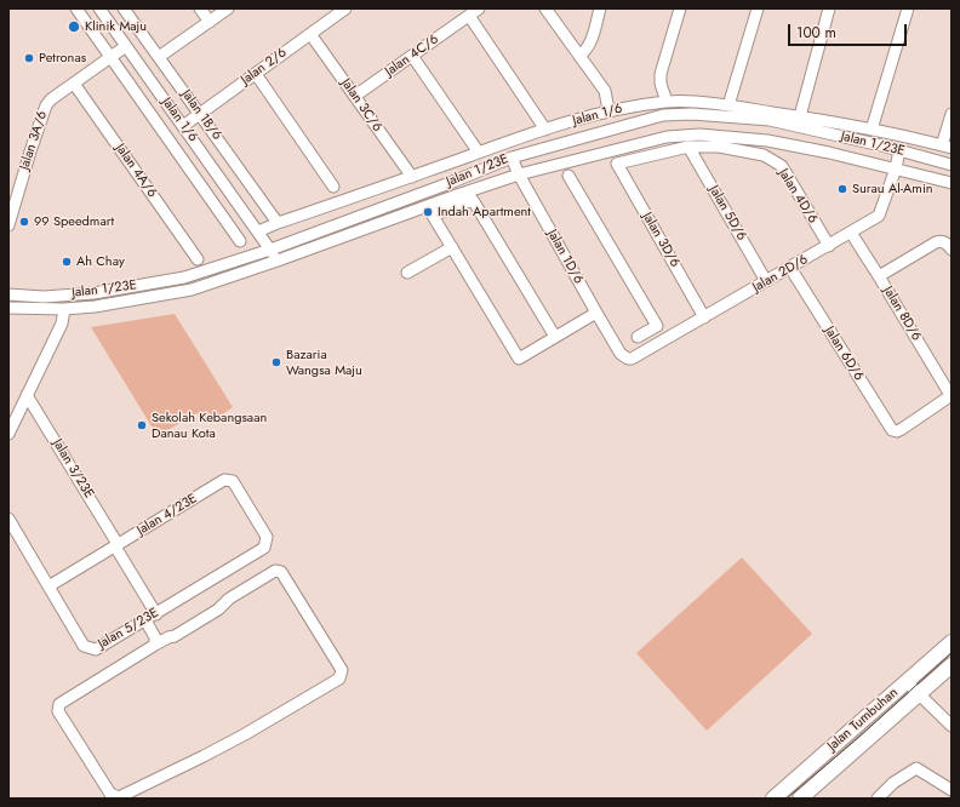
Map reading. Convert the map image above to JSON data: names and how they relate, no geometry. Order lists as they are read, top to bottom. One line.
{"streets":{"main road":["Jalan Tumbuhan"],"street":["Jalan 4C/6","Jalan 2/6","Jalan 3C/6","Jalan 1B/6","Jalan 1/6","Jalan 3A/6","Jalan 1/23E","Jalan 4A/6","Jalan 4D/6","Jalan 5D/6","Jalan 3D/6","Jalan 1D/6","Jalan 2D/6","Jalan 8D/6","Jalan 6D/6","Jalan 3/23E","Jalan 4/23E","Jalan 5/23E"]},"crossings":[["Jalan 4C/6","Jalan 3C/6"],["Jalan 2/6","Jalan 3C/6"],["Jalan 2/6","Jalan 1B/6"],["Jalan 2/6","Jalan 1/6"],["Jalan 3C/6","Jalan 1/6"],["Jalan 1B/6","Jalan 1/6"],["Jalan 1/6","Jalan 3A/6"],["Jalan 1/6","Jalan 1/23E"],["Jalan 3A/6","Jalan 4A/6"],["Jalan 1/23E","Jalan 1D/6"],["Jalan 1/23E","Jalan 2D/6"],["Jalan 4D/6","Jalan 5D/6"],["Jalan 4D/6","Jalan 3D/6"],["Jalan 4D/6","Jalan 2D/6"],["Jalan 5D/6","Jalan 2D/6"],["Jalan 3D/6","Jalan 2D/6"],["Jalan 1D/6","Jalan 2D/6"],["Jalan 2D/6","Jalan 8D/6"],["Jalan 2D/6","Jalan 6D/6"],["Jalan 8D/6","Jalan 6D/6"],["Jalan 3/23E","Jalan 4/23E"],["Jalan 3/23E","Jalan 5/23E"],["Jalan 4/23E","Jalan 5/23E"]],"places":["Klinik Maju","Petronas","Surau Al-Amin","Indah Apartment","99 Speedmart","Ah Chay","Bazaria Wangsa Maju","Sekolah Kebangsaan Danau Kota"],"scale_bar":"100 m"}
